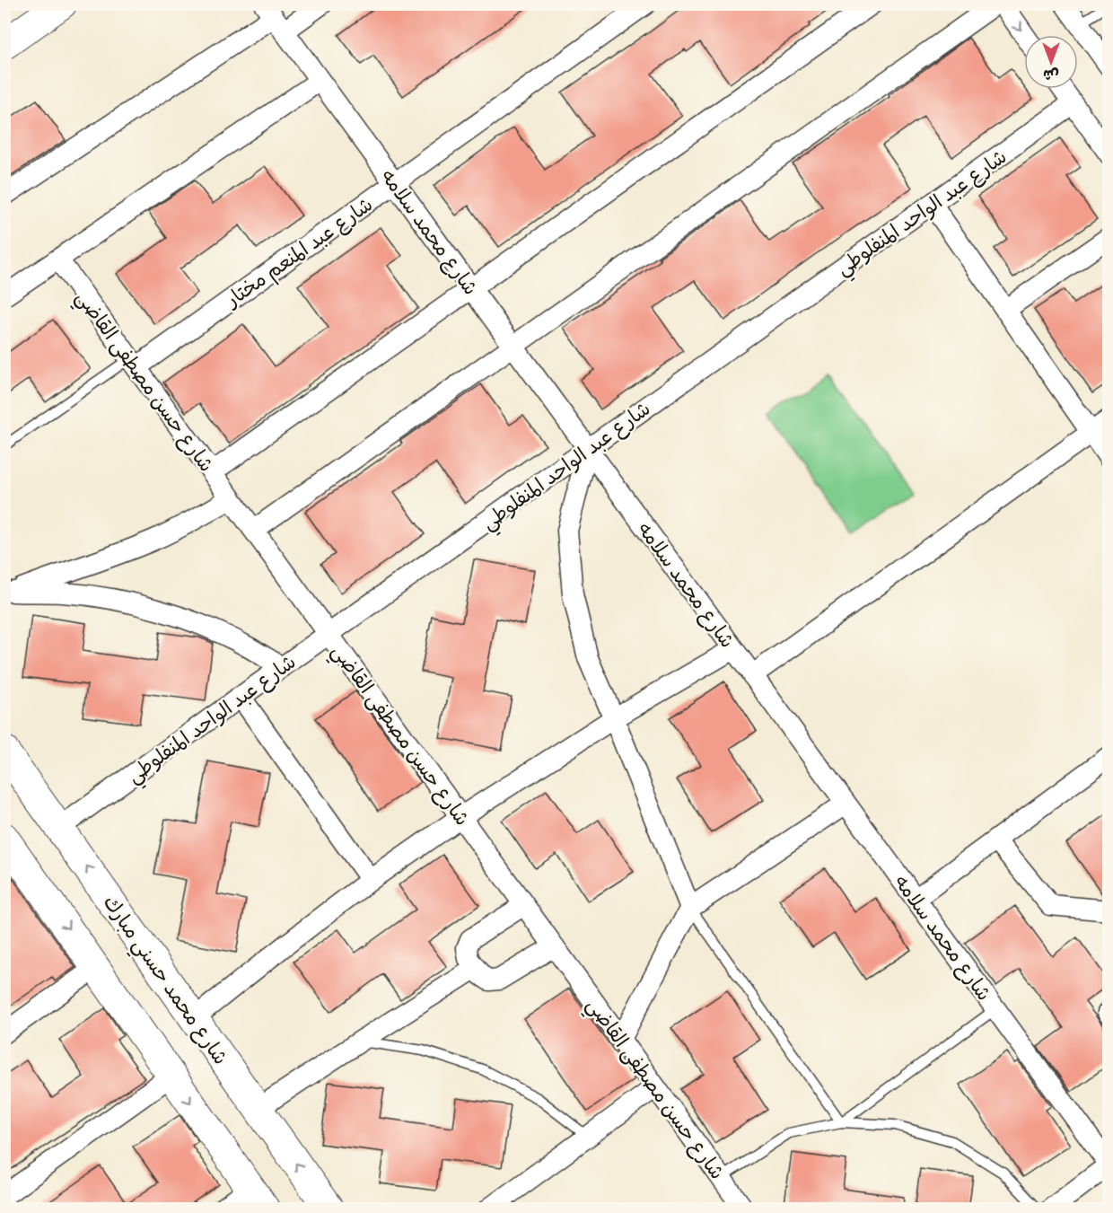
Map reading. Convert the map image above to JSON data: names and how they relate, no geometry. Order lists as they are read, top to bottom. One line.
{"streets":{"street":["شارع عبد الواحد المنفلوطي","شارع محمد سلامه","شارع عبد المنعم مختار","شارع حسن مصطفى القاضي","شارع محمد حسني مبارك"]},"crossings":[["شارع عبد الواحد المنفلوطي","شارع محمد سلامه"],["شارع عبد الواحد المنفلوطي","شارع حسن مصطفى القاضي"],["شارع عبد الواحد المنفلوطي","شارع محمد حسني مبارك"],["شارع محمد سلامه","شارع عبد المنعم مختار"],["شارع عبد المنعم مختار","شارع حسن مصطفى القاضي"]],"north":"bottom"}
